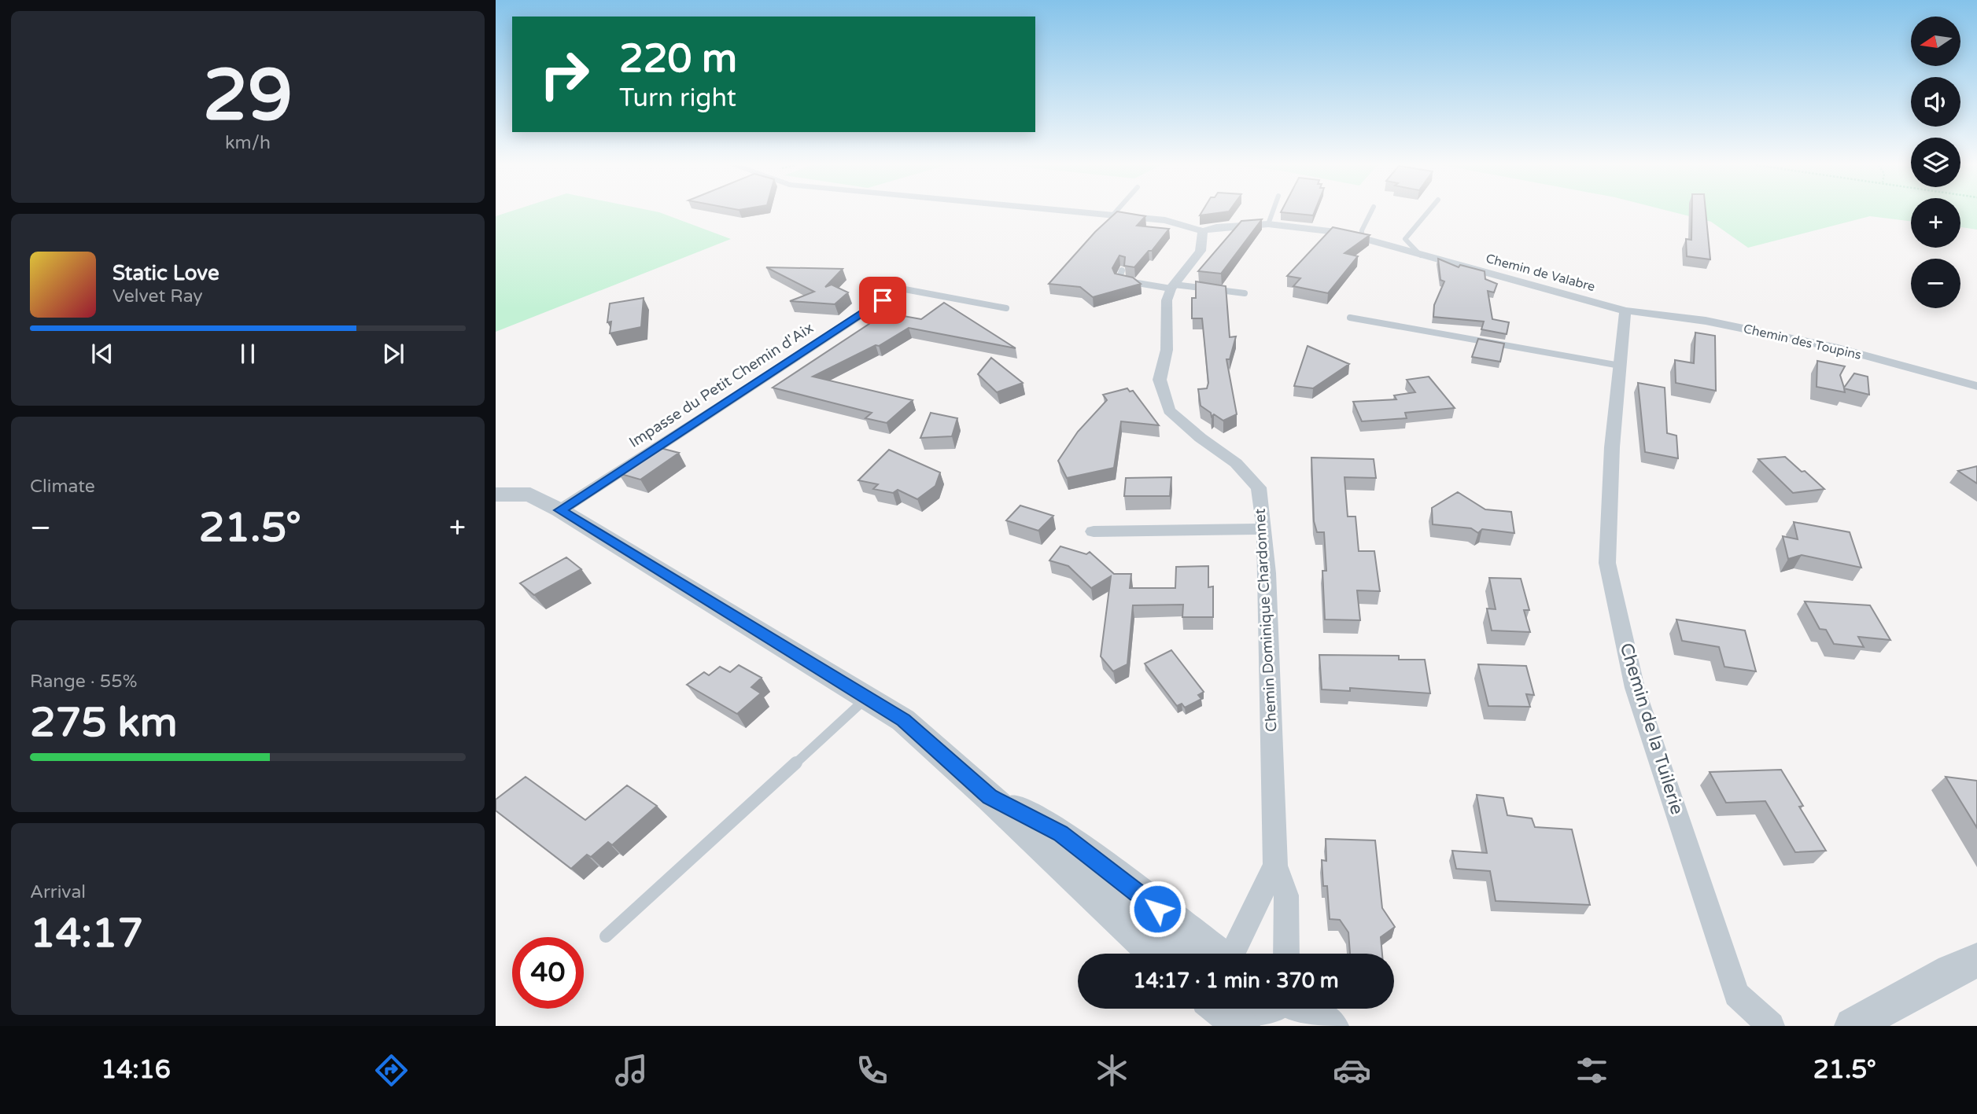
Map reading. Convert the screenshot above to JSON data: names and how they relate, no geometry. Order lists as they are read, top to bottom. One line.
{"streets":{"street":["Chemin de Valabre","Chemin des Toupins","Impasse du Petit Chemin d'Aix","Chemin Dominique Chardonnet","Chemin de la Tuilerie"]},"crossings":[["Chemin de Valabre","Chemin des Toupins"],["Chemin de Valabre","Chemin Dominique Chardonnet"],["Chemin de Valabre","Chemin de la Tuilerie"],["Chemin des Toupins","Chemin de la Tuilerie"]],"north":"left","page":{"tile":[["29","km/h"],"Climate",["Range · 55%","275 km"],["Arrival","14:17"]],"map_buttons":["+","−"],"turn":["220 m","Turn right"],"song":["Static Love","Velvet Ray"],"heat":["−","21.5°","+"],"limit":"40","trip":"14:17 · 1 min · 370 m","tabs":["14:16","21.5°"]}}
